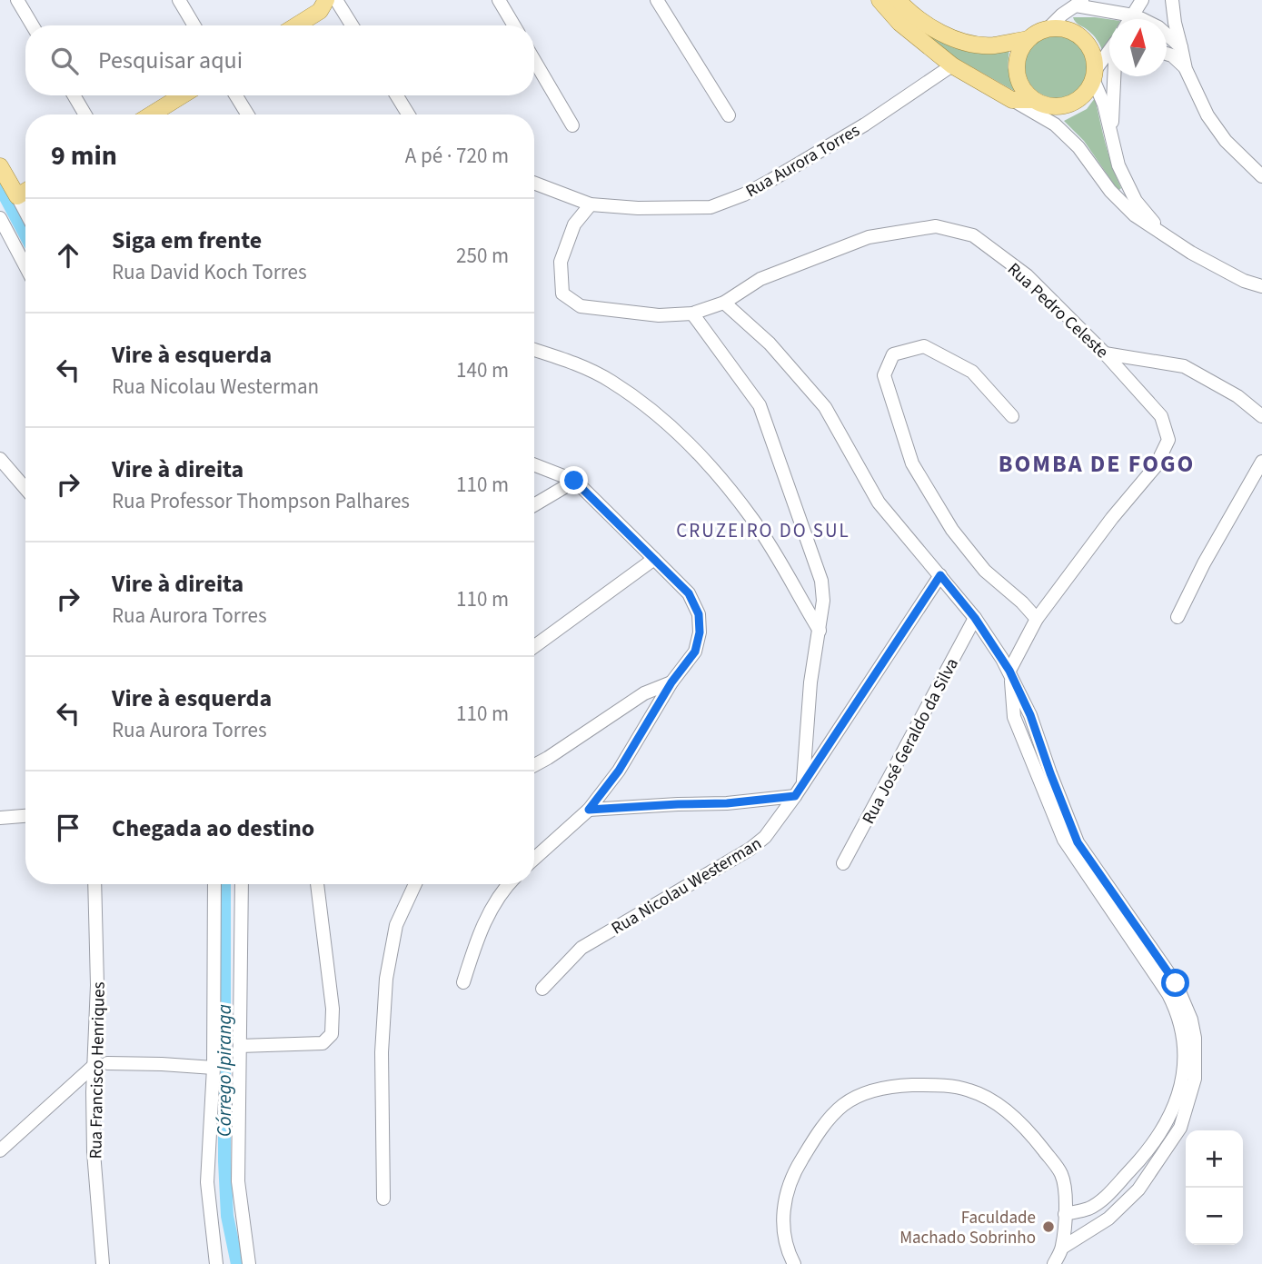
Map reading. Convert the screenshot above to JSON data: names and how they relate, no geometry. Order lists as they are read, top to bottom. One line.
{"streets":{"street":["Rua Aurora Torres","Rua Pedro Celeste","Rua José Geraldo da Silva","Rua Nicolau Westerman","Rua Francisco Henriques"]},"crossings":[["Rua Aurora Torres","Rua Pedro Celeste"]],"districts":["BOMBA DE FOGO","CRUZEIRO DO SUL"],"water":["Córrego Ipiranga"],"places":["Faculdade Machado Sobrinho"],"north":"top","page":{"search":"Pesquisar aqui","heading":["9 min","A pé · 720 m"],"list":[["Siga em frente","Rua David Koch Torres","250 m"],["Vire à esquerda","Rua Nicolau Westerman","140 m"],["Vire à direita","Rua Professor Thompson Palhares","110 m"],["Vire à direita","Rua Aurora Torres","110 m"],["Vire à esquerda","Rua Aurora Torres","110 m"],"Chegada ao destino"],"map_buttons":["+","−"]}}
